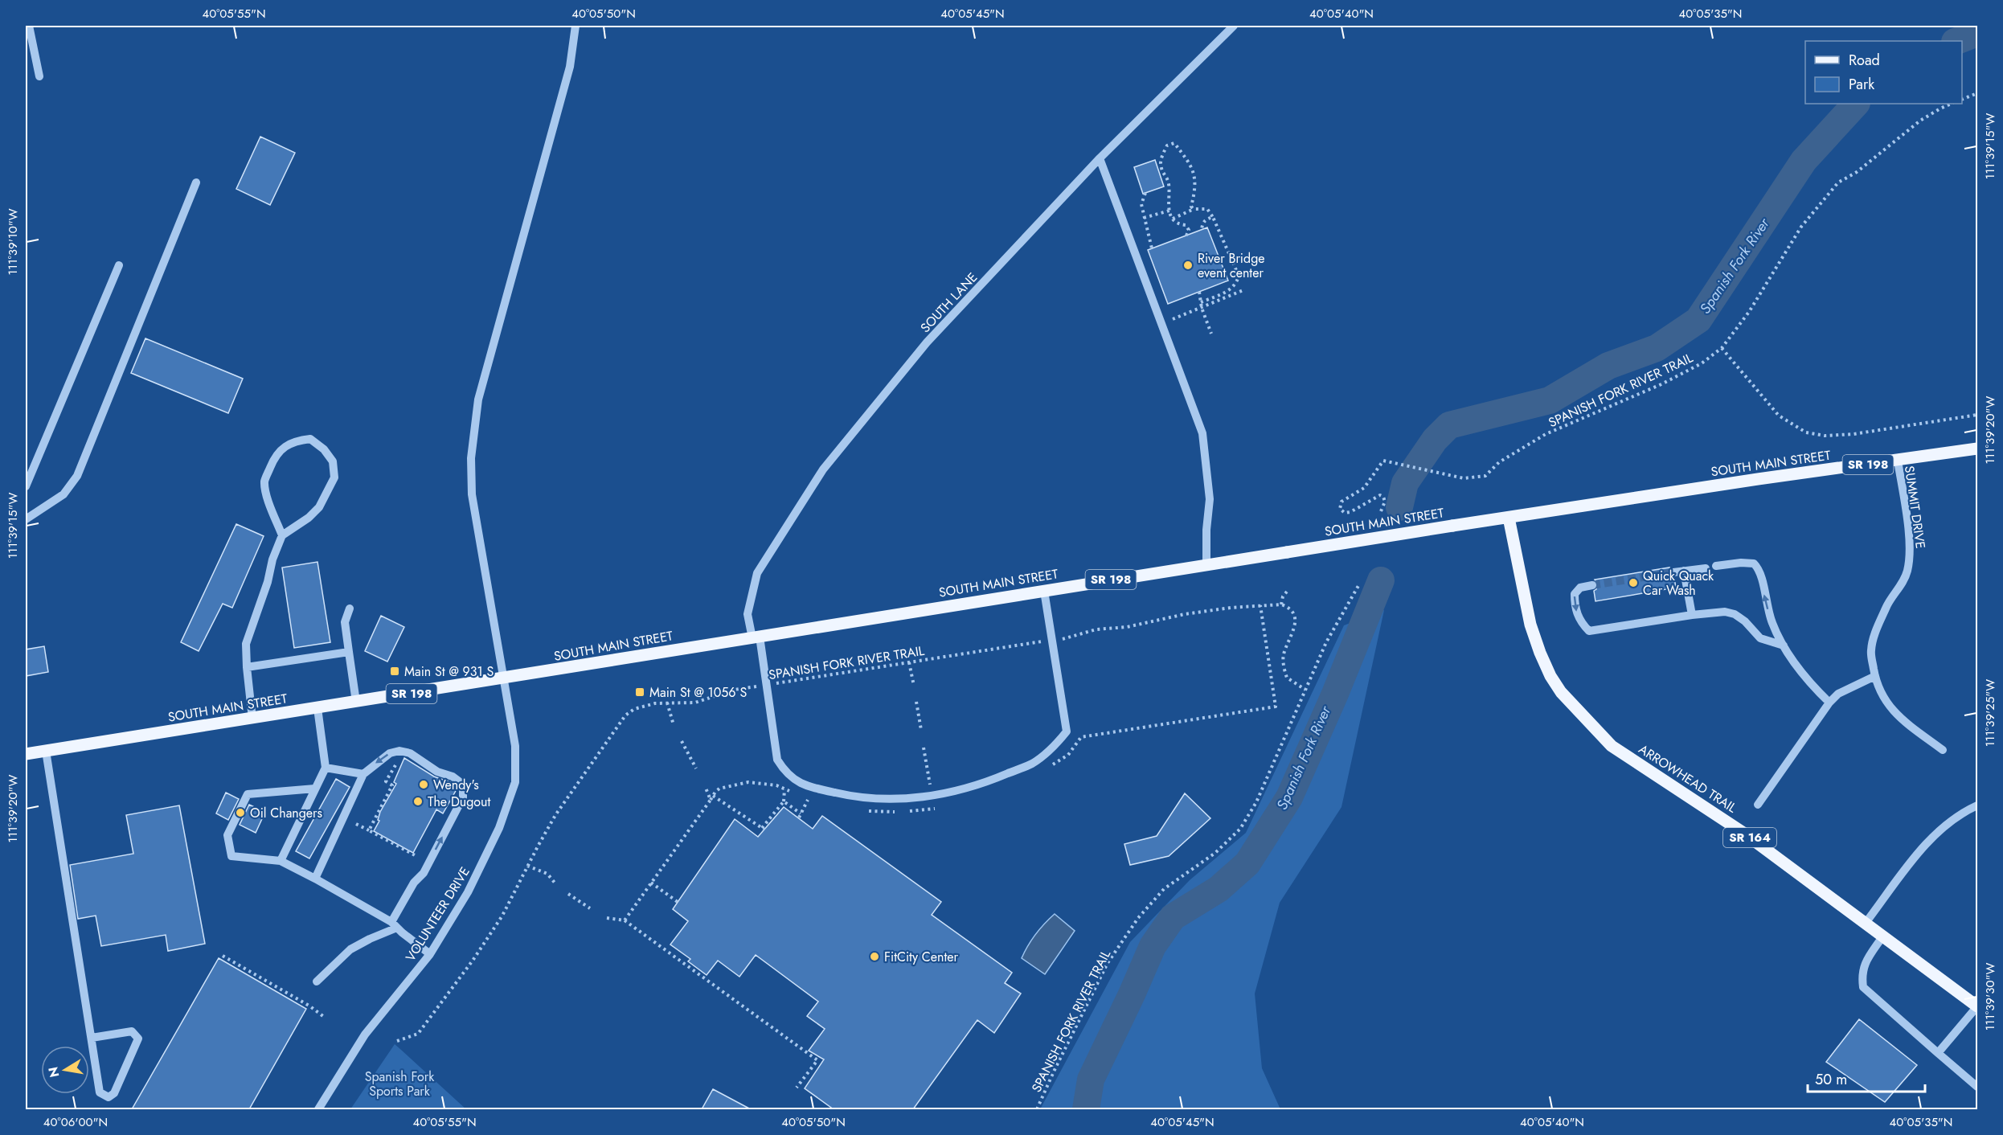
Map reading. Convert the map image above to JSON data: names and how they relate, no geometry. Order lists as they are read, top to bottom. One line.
{"streets":{"main road":["SOUTH MAIN STREET","SR 198","ARROWHEAD TRAIL","SR 164"],"street":["SOUTH LANE","SUMMIT DRIVE","VOLUNTEER DRIVE"],"path":["SPANISH FORK RIVER TRAIL"]},"crossings":[["SOUTH LANE","SPANISH FORK RIVER TRAIL"],["SOUTH LANE","SOUTH MAIN STREET"],["SOUTH MAIN STREET","SUMMIT DRIVE"],["SOUTH MAIN STREET","ARROWHEAD TRAIL"],["SOUTH MAIN STREET","VOLUNTEER DRIVE"]],"water":["Spanish Fork River"],"parks":["Spanish Fork Sports Park"],"places":{"other":["River Bridge event center","Quick Quack Car Wash","Wendy's","The Dugout","Oil Changers","FitCity Center"],"transit":["Main St @ 931 S","Main St @ 1056 S"]},"legend":["Road","Park"],"scale_bar":"50 m","north":"left","coordinates":["40°05'55\"N","40°05'50\"N","40°05'45\"N","40°05'40\"N","40°05'35\"N","111°39'15\"W","111°39'10\"W","111°39'20\"W","111°39'25\"W","111°39'30\"W","40°06'00\"N"]}
